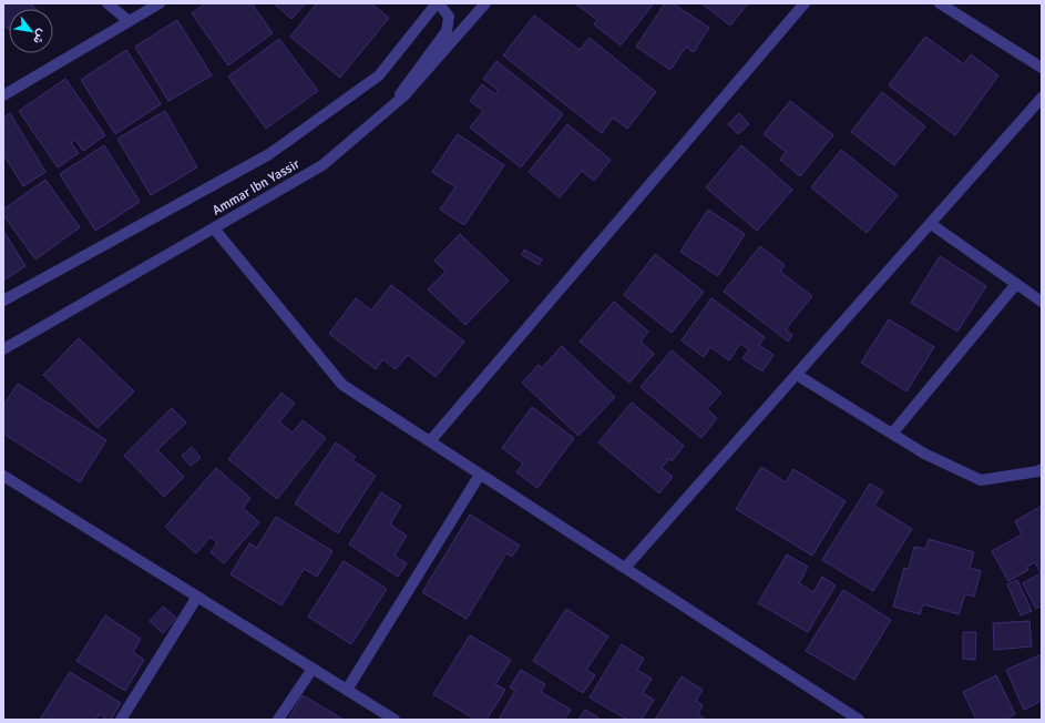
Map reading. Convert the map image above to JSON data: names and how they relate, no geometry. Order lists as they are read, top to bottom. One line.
{"streets":{"street":["Ammar Ibn Yassir"]},"north":"bottom right"}
